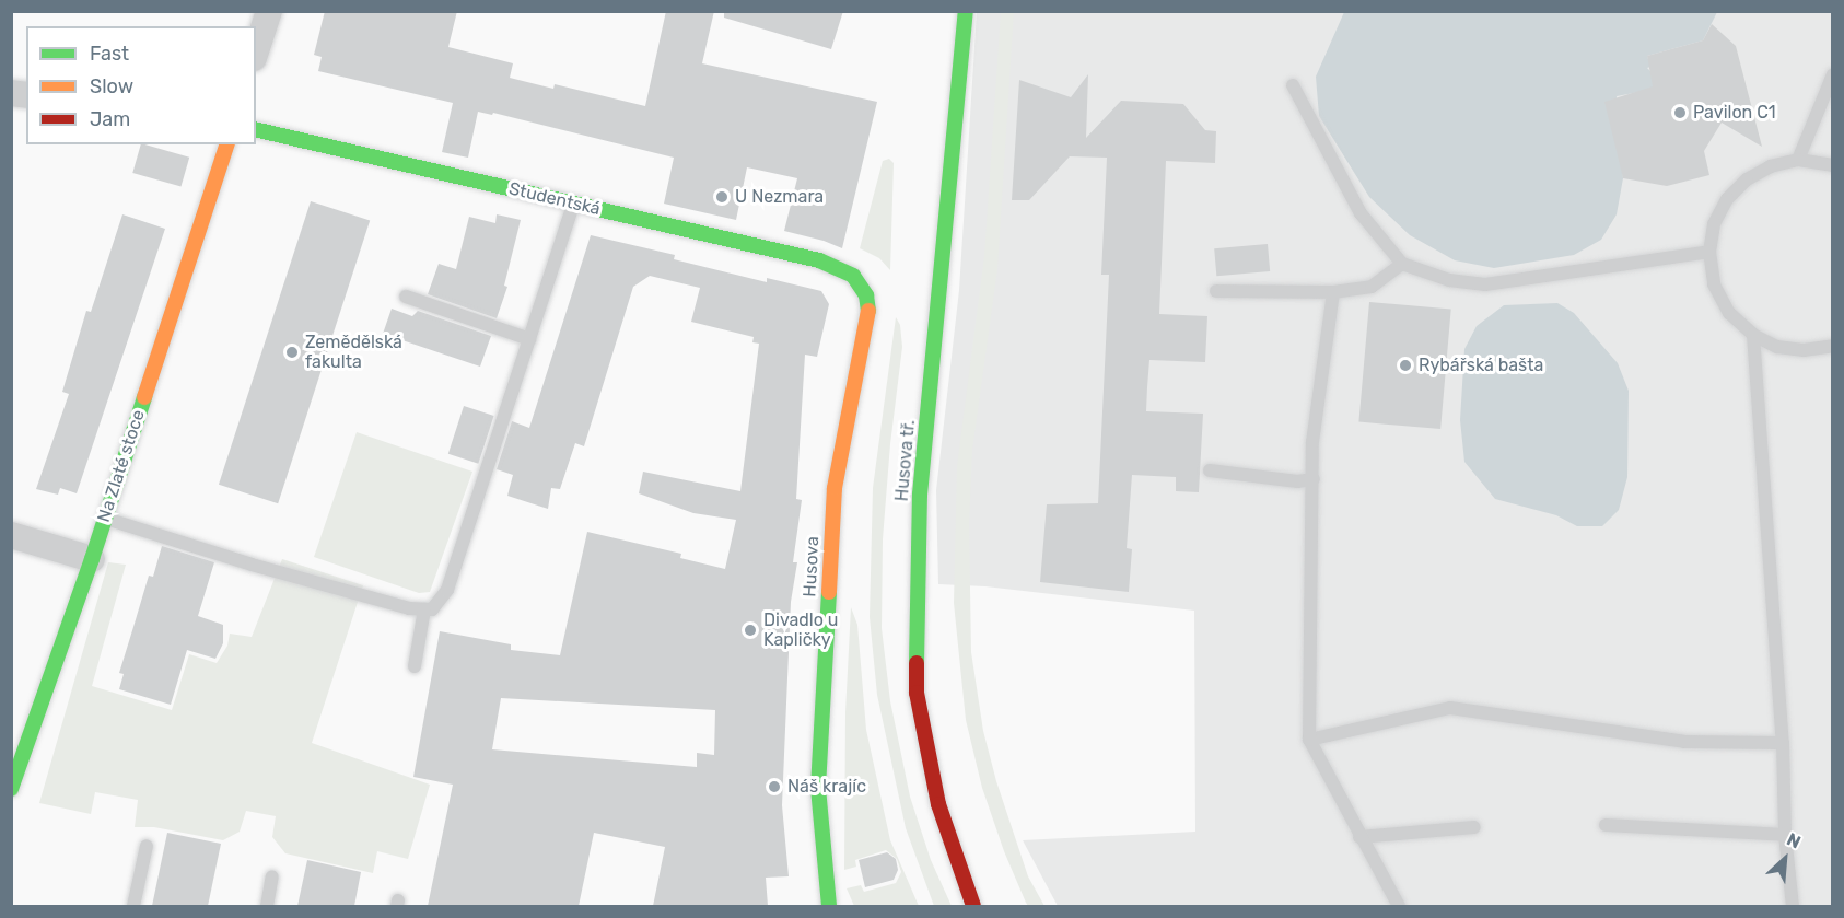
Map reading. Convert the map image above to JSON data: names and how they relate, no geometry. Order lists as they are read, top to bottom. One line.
{"streets":{"street":["Studentská","Husova tř.","Na Zlaté stoce","Husova"]},"crossings":[["Studentská","Husova"]],"places":["Pavilon C1","U Nezmara","Zemědělská fakulta","Rybářská bašta","Divadlo u Kapličky","Náš krajíc"],"legend":["Fast","Slow","Jam"],"north":"top right"}
